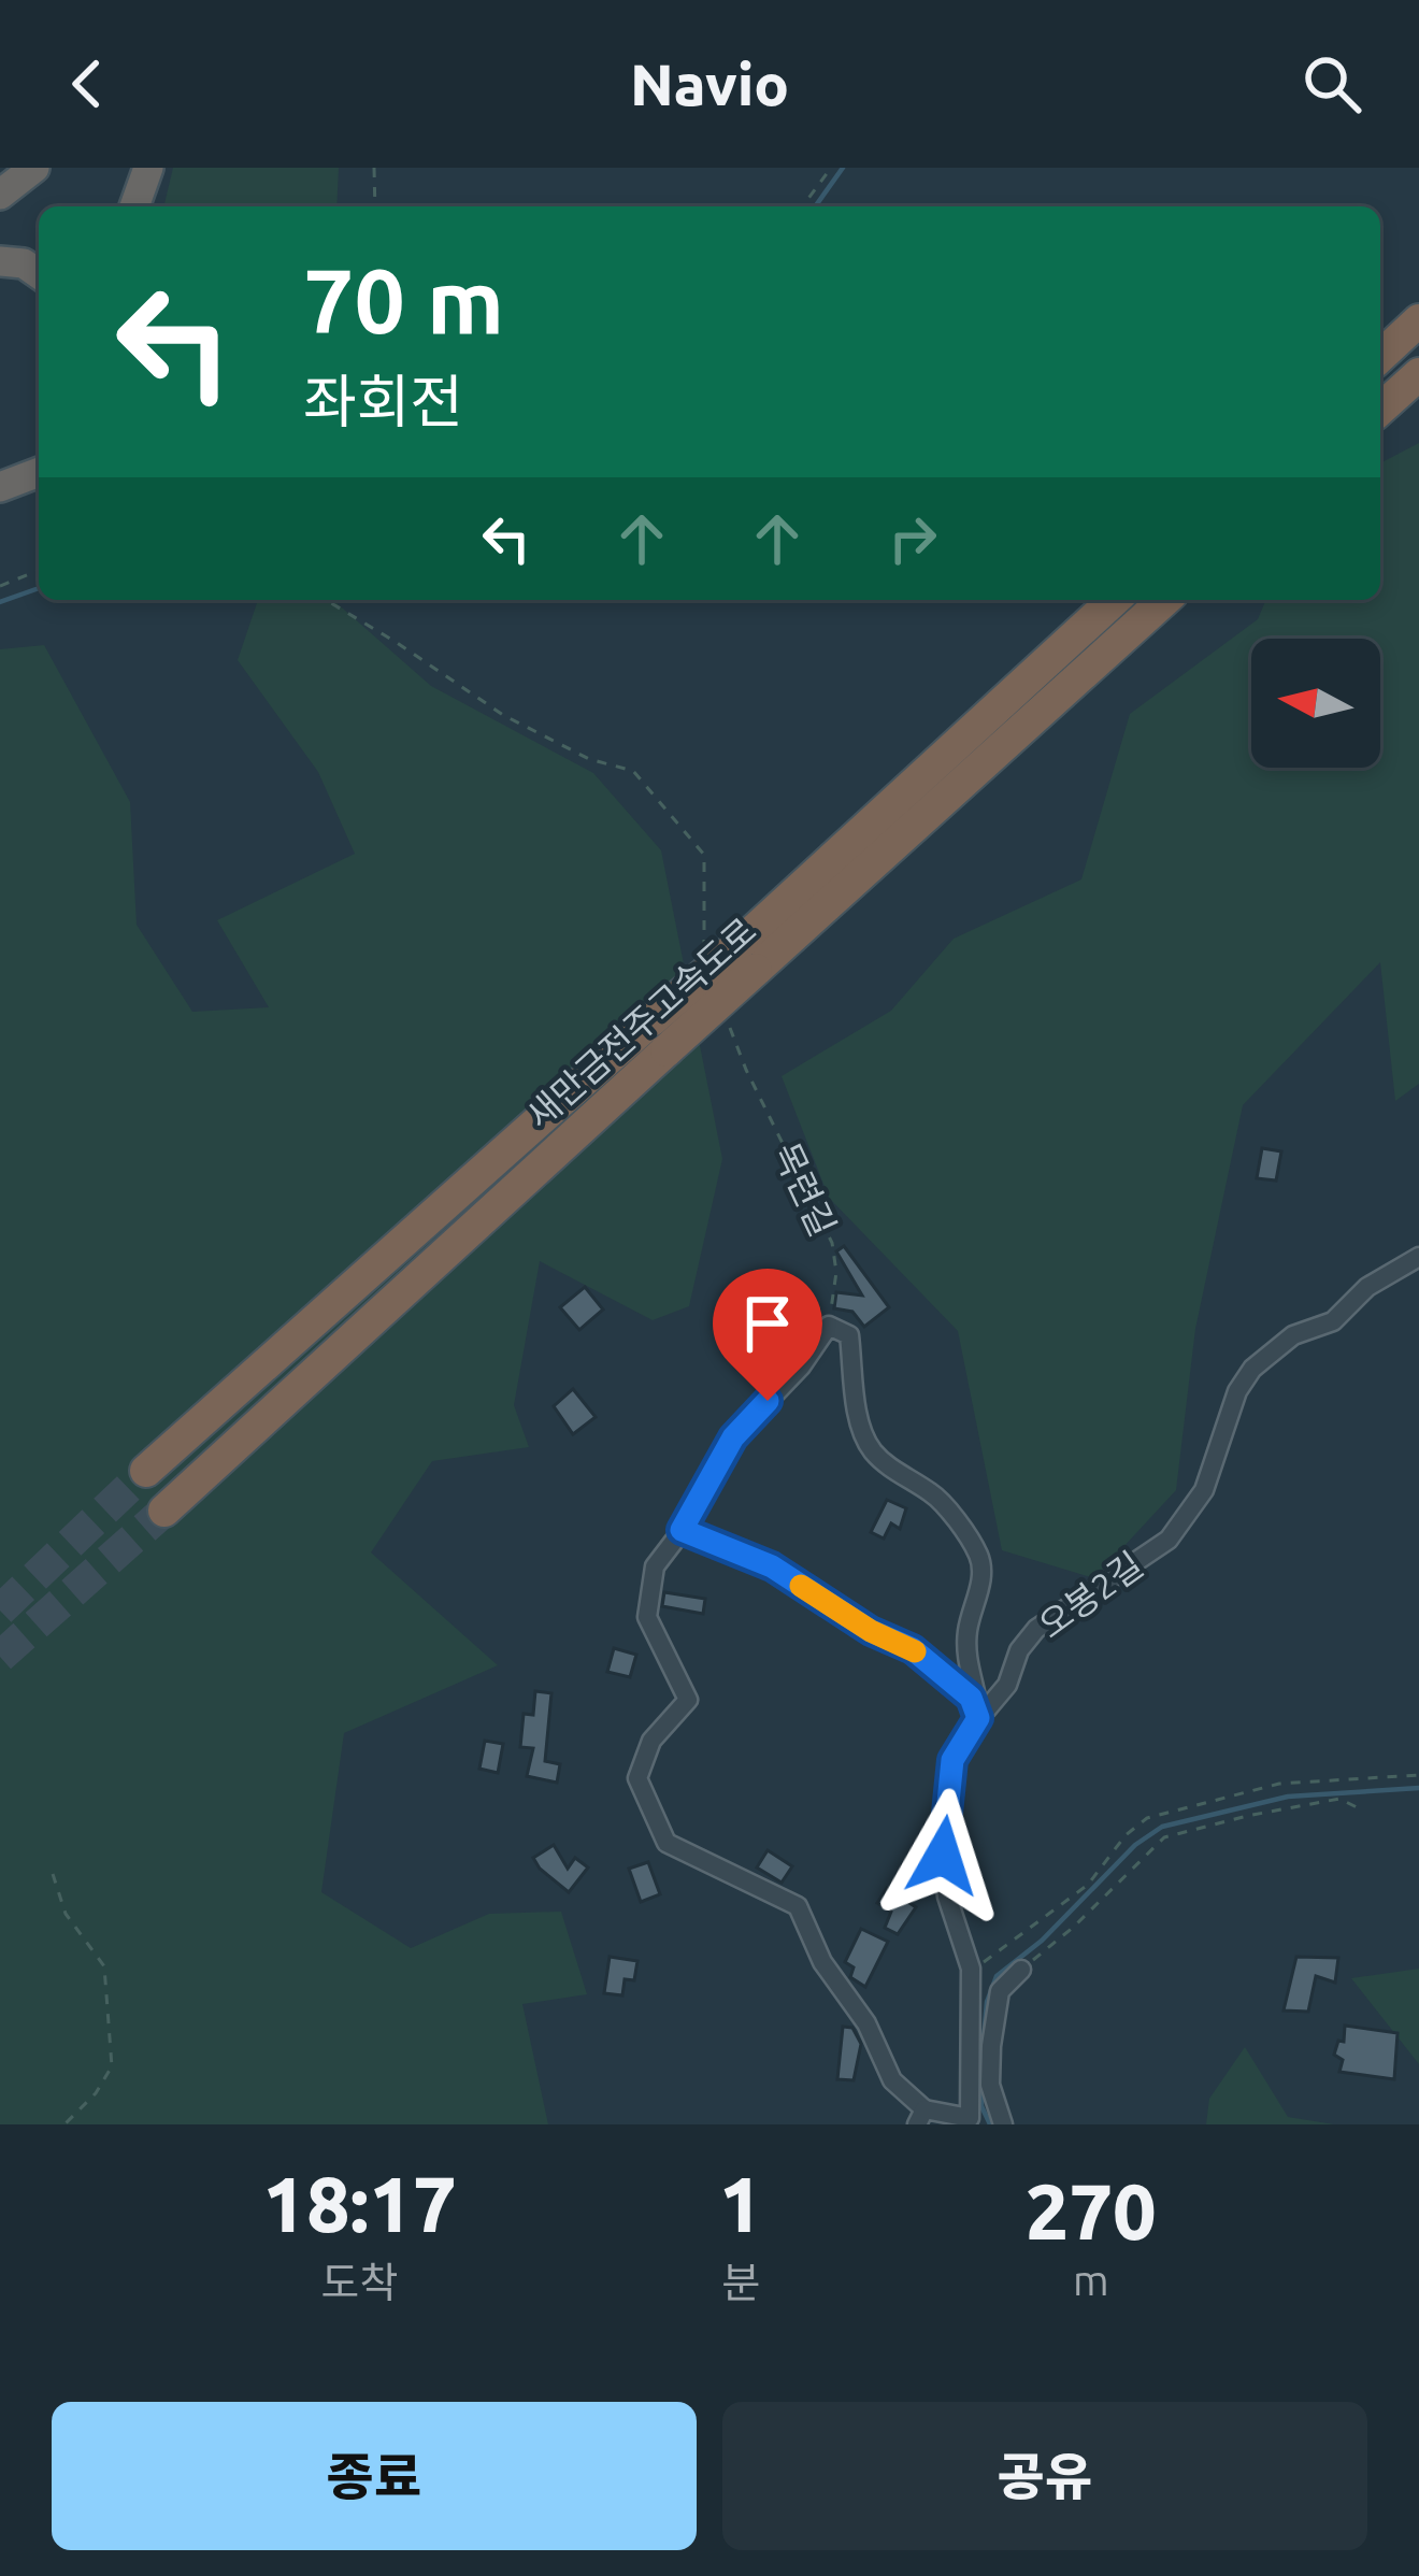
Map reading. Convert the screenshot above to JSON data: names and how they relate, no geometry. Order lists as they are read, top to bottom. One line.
{"streets":{"highway":["새만금전주고속도로"],"street":["오봉2길"],"path":["목련길"]},"north":"left","page":{"header":"Navio","turn":["70 m","좌회전"],"eta":["18:17","도착","1","분","270","m"],"buttons":["종료","공유"]}}
